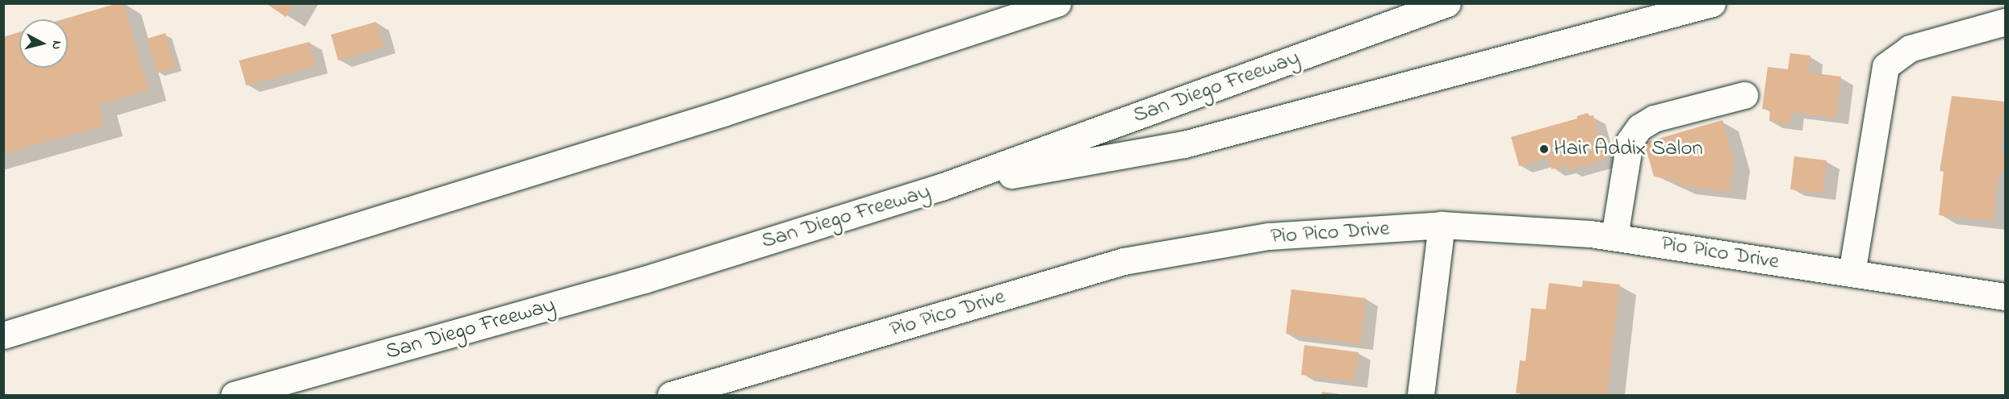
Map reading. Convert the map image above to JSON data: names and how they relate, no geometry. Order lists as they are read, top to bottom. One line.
{"streets":{"main road":["San Diego Freeway","Pio Pico Drive"]},"places":["Hair Addix Salon"],"north":"right"}
